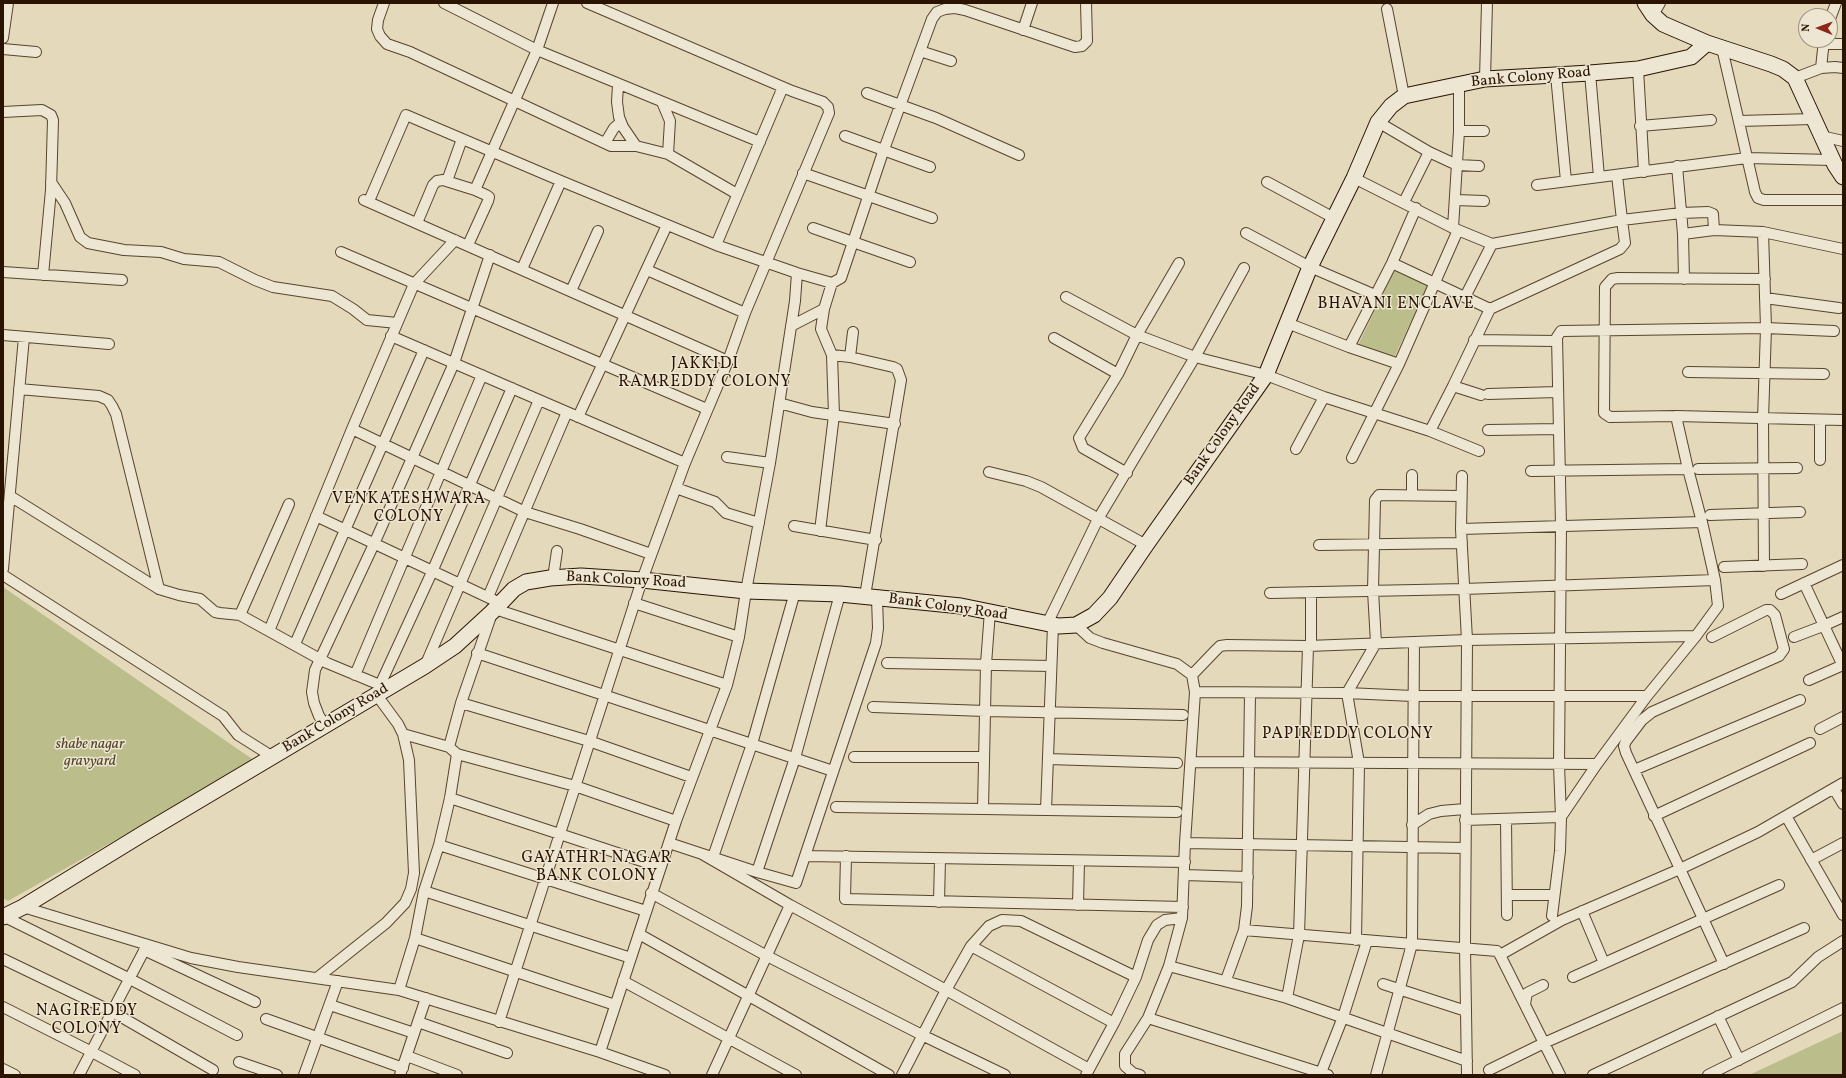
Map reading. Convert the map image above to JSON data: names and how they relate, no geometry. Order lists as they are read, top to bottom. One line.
{"streets":{"street":["Bank Colony Road"]},"districts":["BHAVANI ENCLAVE","JAKKIDI RAMREDDY COLONY","VENKATESHWARA COLONY","PAPIREDDY COLONY","GAYATHRI NAGAR BANK COLONY","NAGIREDDY COLONY"],"parks":["shabe nagar gravyard"],"north":"left"}
